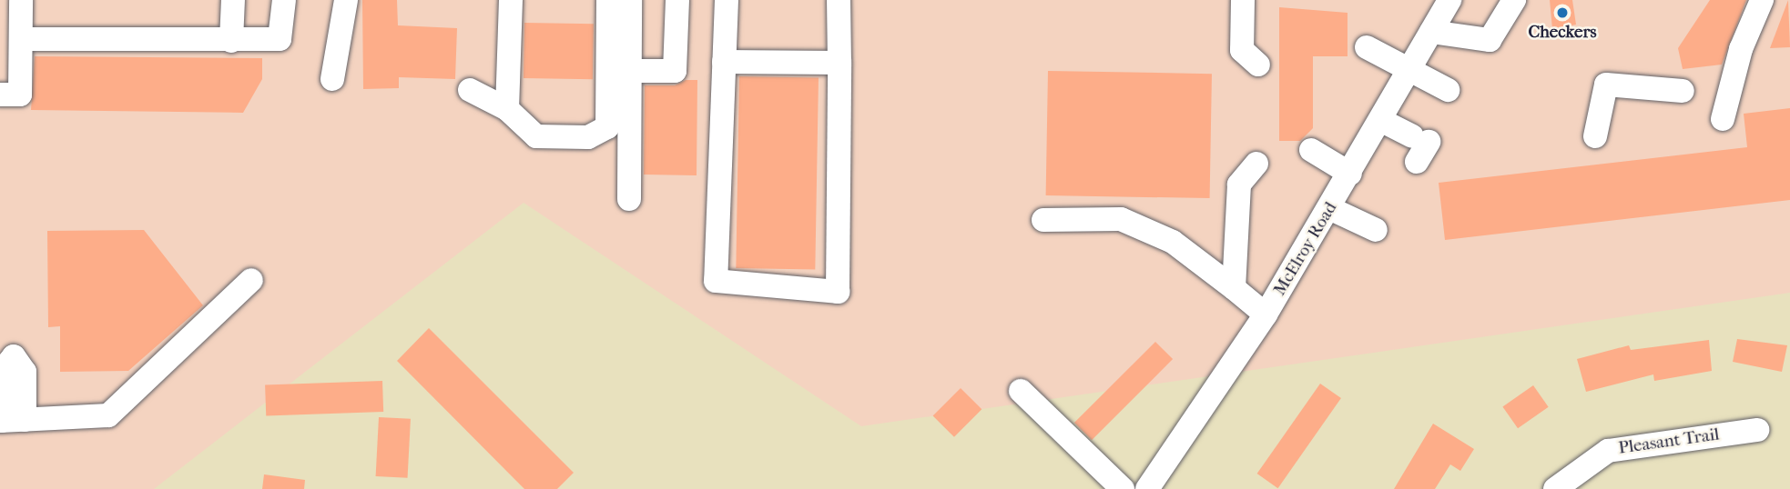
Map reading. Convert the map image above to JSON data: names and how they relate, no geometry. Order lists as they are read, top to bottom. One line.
{"streets":{"street":["McElroy Road","Pleasant Trail"]},"places":["Checkers"]}
